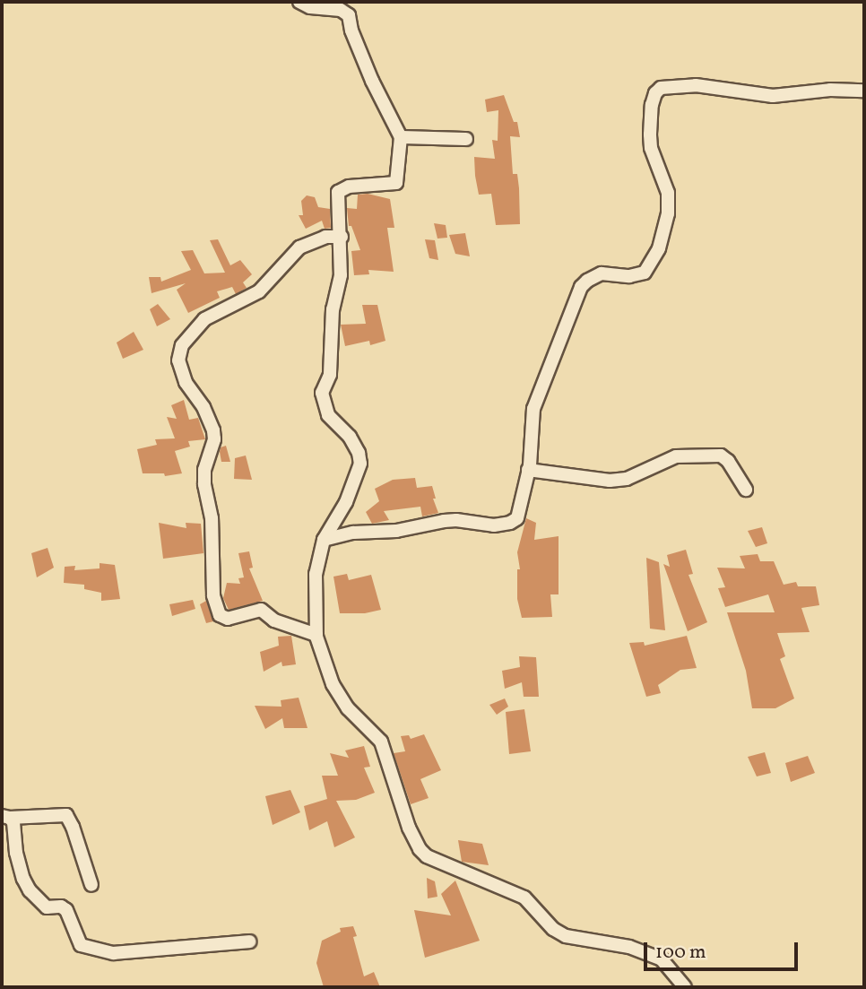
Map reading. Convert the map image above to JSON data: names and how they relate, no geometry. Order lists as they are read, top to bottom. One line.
{"scale_bar":"100 m"}
